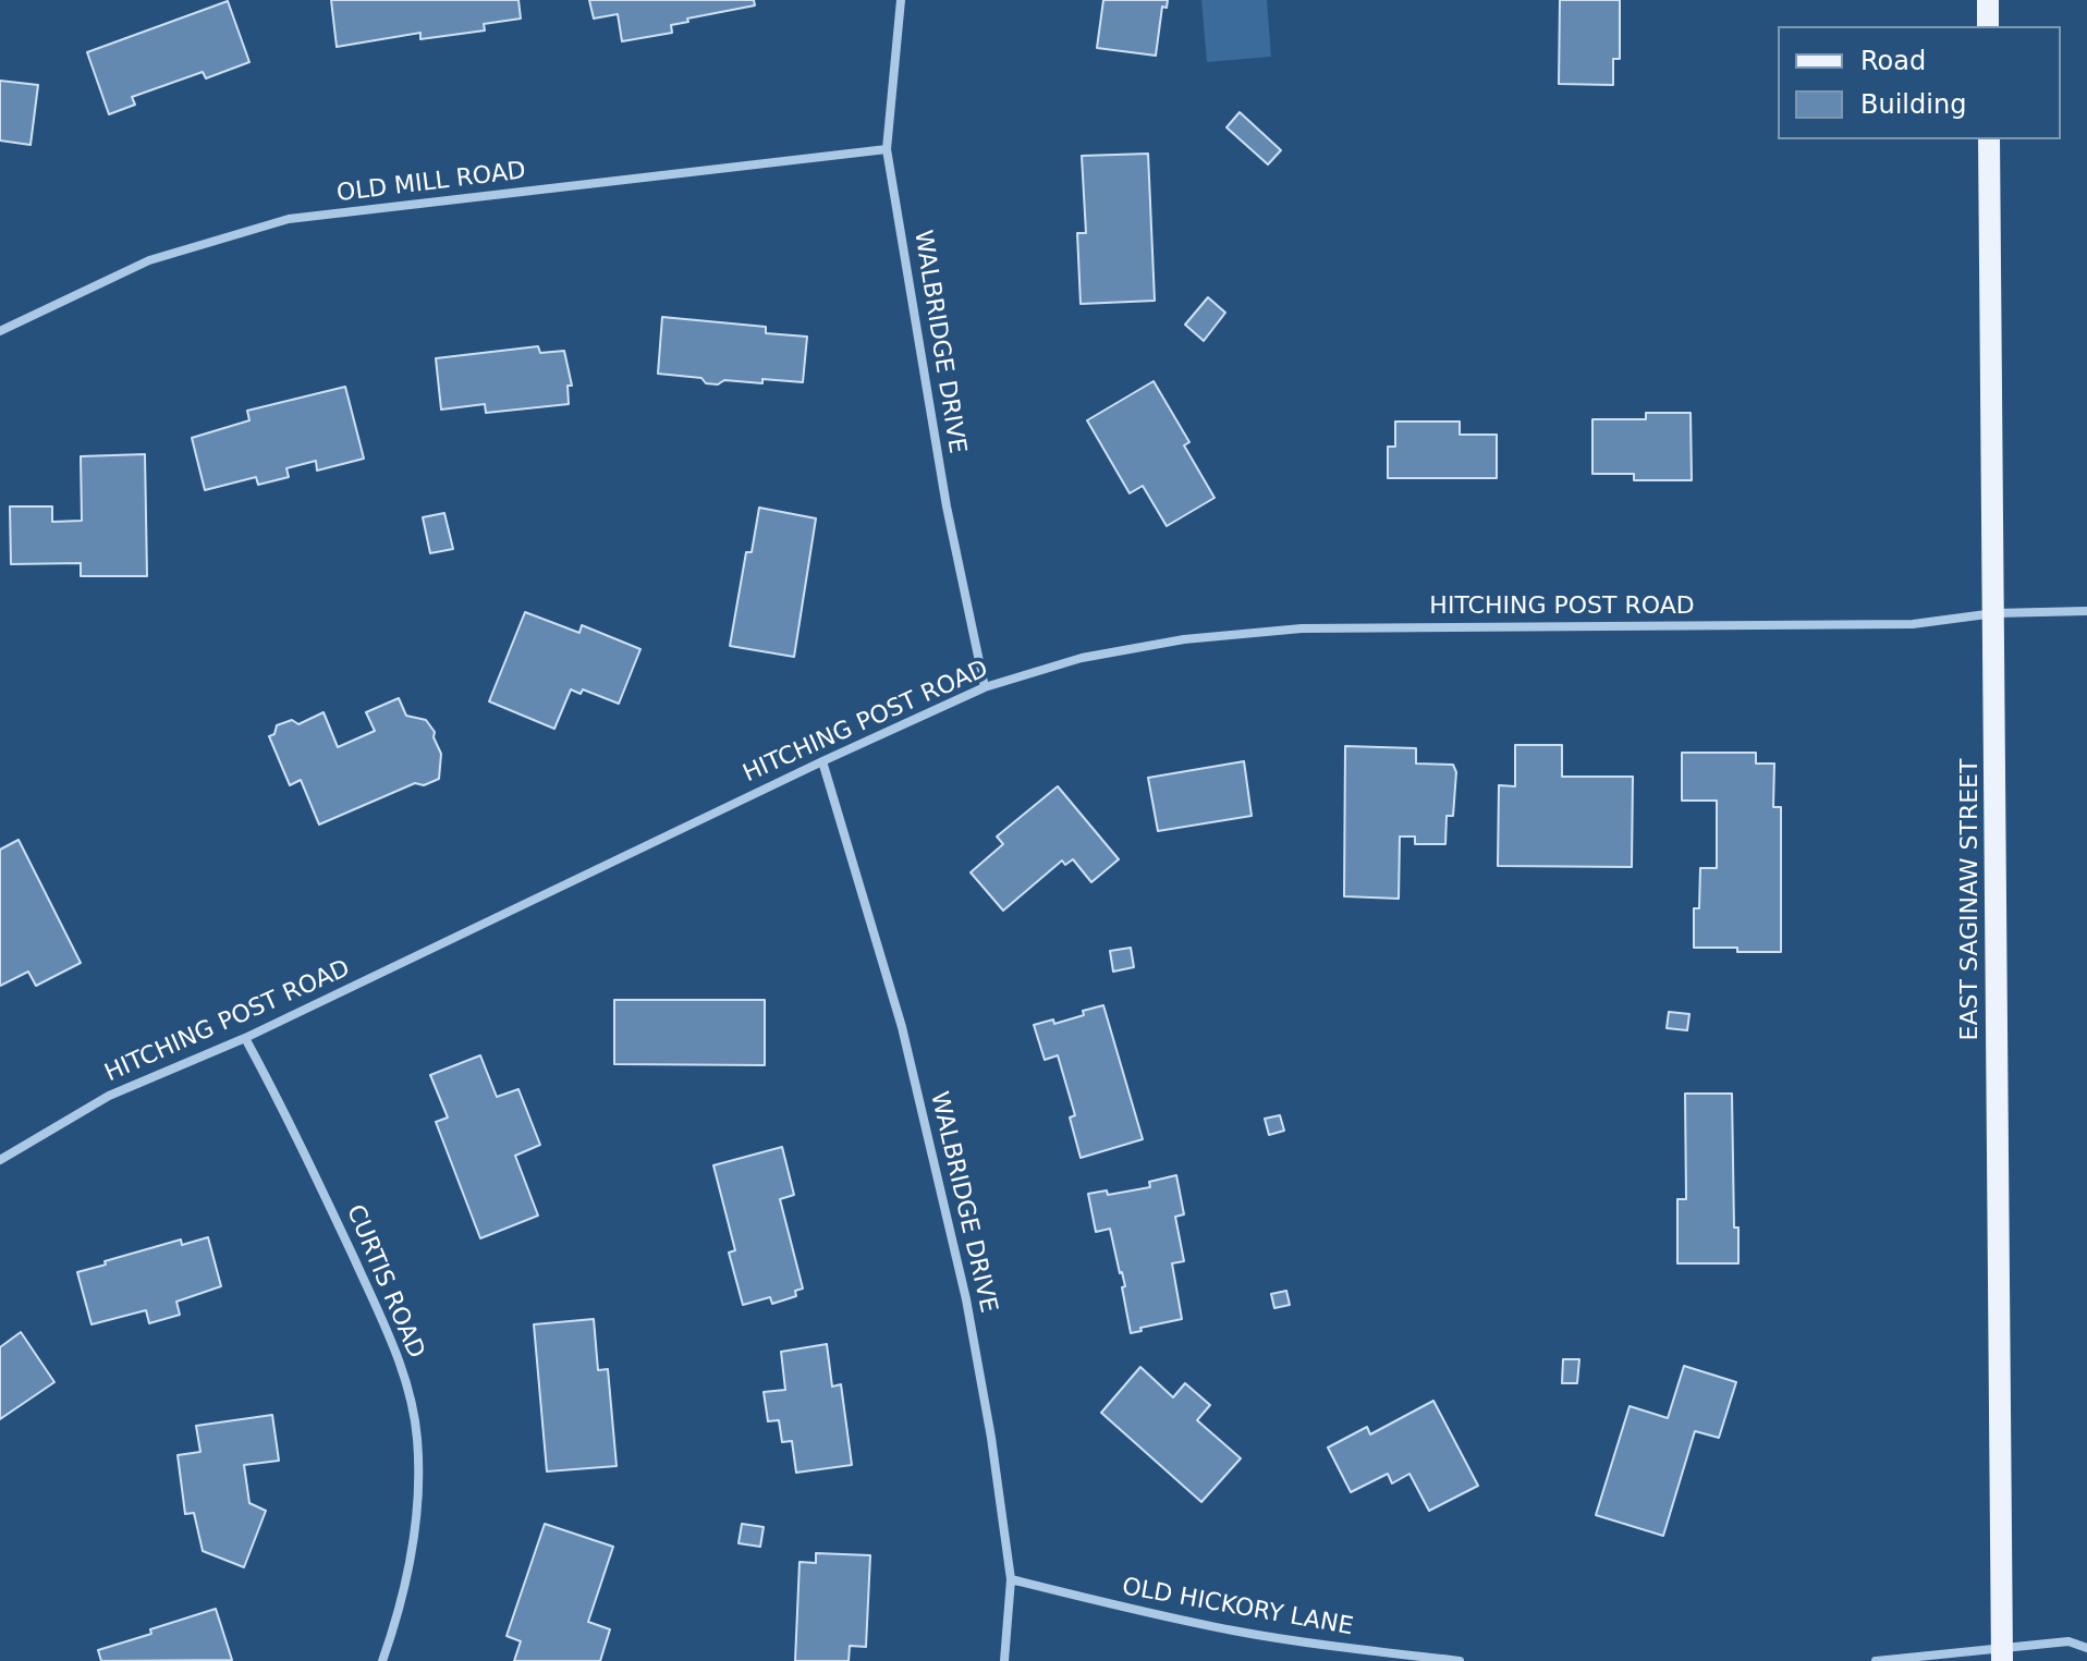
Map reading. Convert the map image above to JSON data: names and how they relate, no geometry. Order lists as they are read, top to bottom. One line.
{"streets":{"main road":["EAST SAGINAW STREET"],"street":["OLD MILL ROAD","WALBRIDGE DRIVE","HITCHING POST ROAD","CURTIS ROAD","OLD HICKORY LANE"]},"crossings":[["OLD MILL ROAD","WALBRIDGE DRIVE"],["WALBRIDGE DRIVE","HITCHING POST ROAD"],["WALBRIDGE DRIVE","OLD HICKORY LANE"],["HITCHING POST ROAD","EAST SAGINAW STREET"],["HITCHING POST ROAD","CURTIS ROAD"]],"legend":["Road","Building"]}
